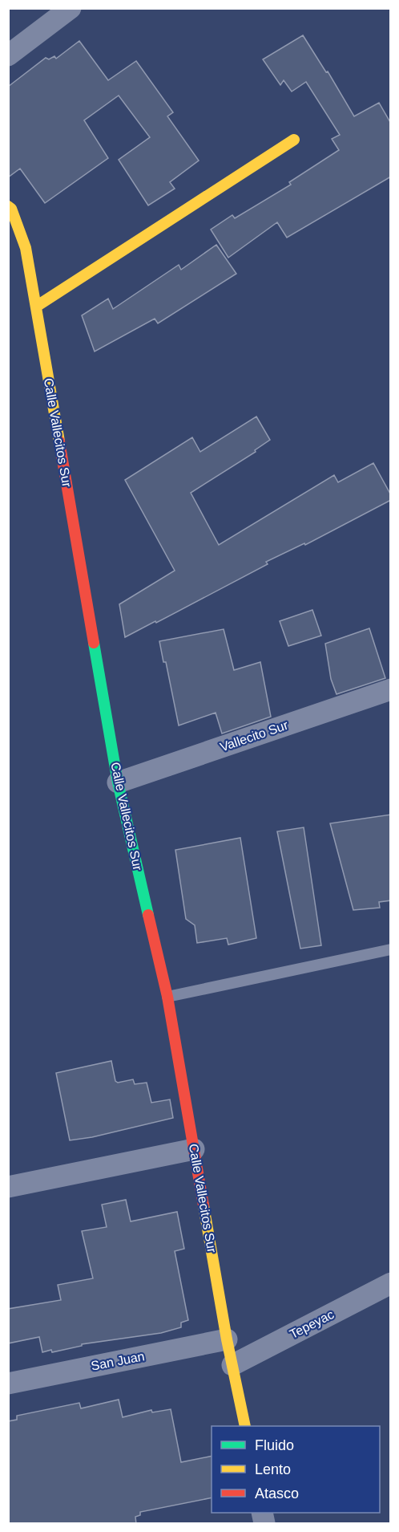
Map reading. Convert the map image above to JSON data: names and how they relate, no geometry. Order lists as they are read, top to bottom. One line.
{"streets":{"street":["Calle Vallecitos Sur","Vallecito Sur","Tepeyac","San Juan"]},"crossings":[["Calle Vallecitos Sur","Vallecito Sur"],["Calle Vallecitos Sur","Tepeyac"],["Calle Vallecitos Sur","San Juan"]],"legend":["Fluido","Lento","Atasco"]}
